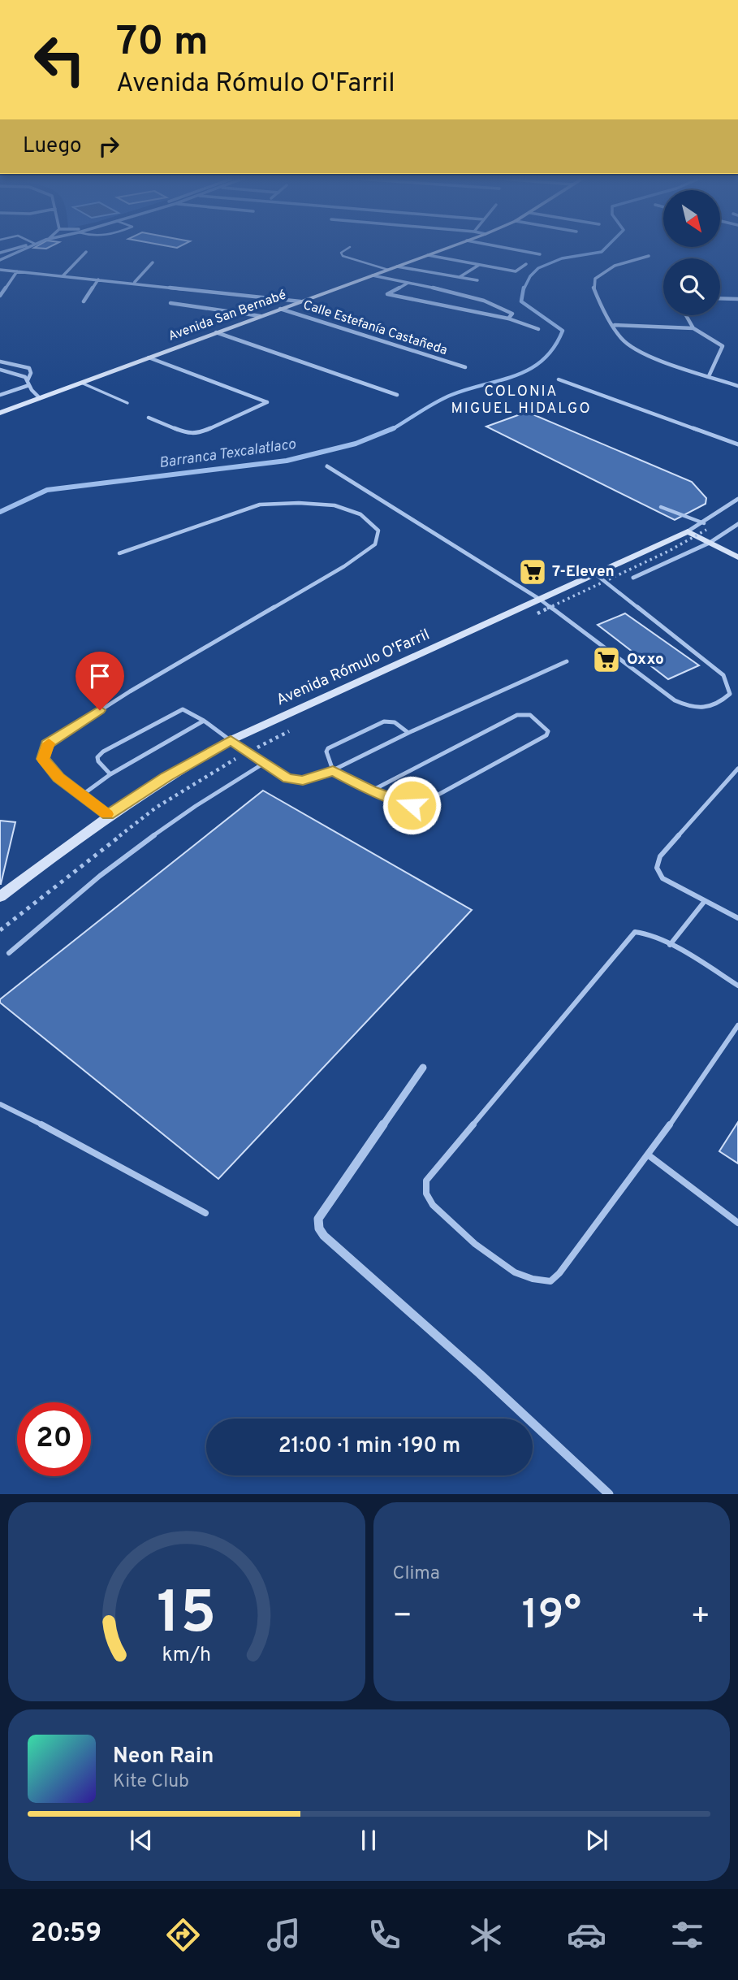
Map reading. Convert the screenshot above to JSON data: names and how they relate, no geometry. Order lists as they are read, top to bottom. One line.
{"streets":{"main road":["Avenida San Bernabé","Avenida Rómulo O'Farril"],"street":["Calle Estefanía Castañeda"]},"crossings":[["Avenida San Bernabé","Calle Estefanía Castañeda"]],"districts":["COLONIA MIGUEL HIDALGO"],"water":["Barranca Texcalatlaco"],"places":{"supermarket":["7-Eleven","Oxxo"]},"north":"bottom right","page":{"turn":["70 m","Avenida Rómulo O'Farril"],"then":"Luego","limit":"20","trip":"21:00 · 1 min · 190 m","tile":"Clima","heat":["−","19°","+"],"song":["Neon Rain","Kite Club"],"tabs":"20:59","gauge":["15","km/h"]}}
